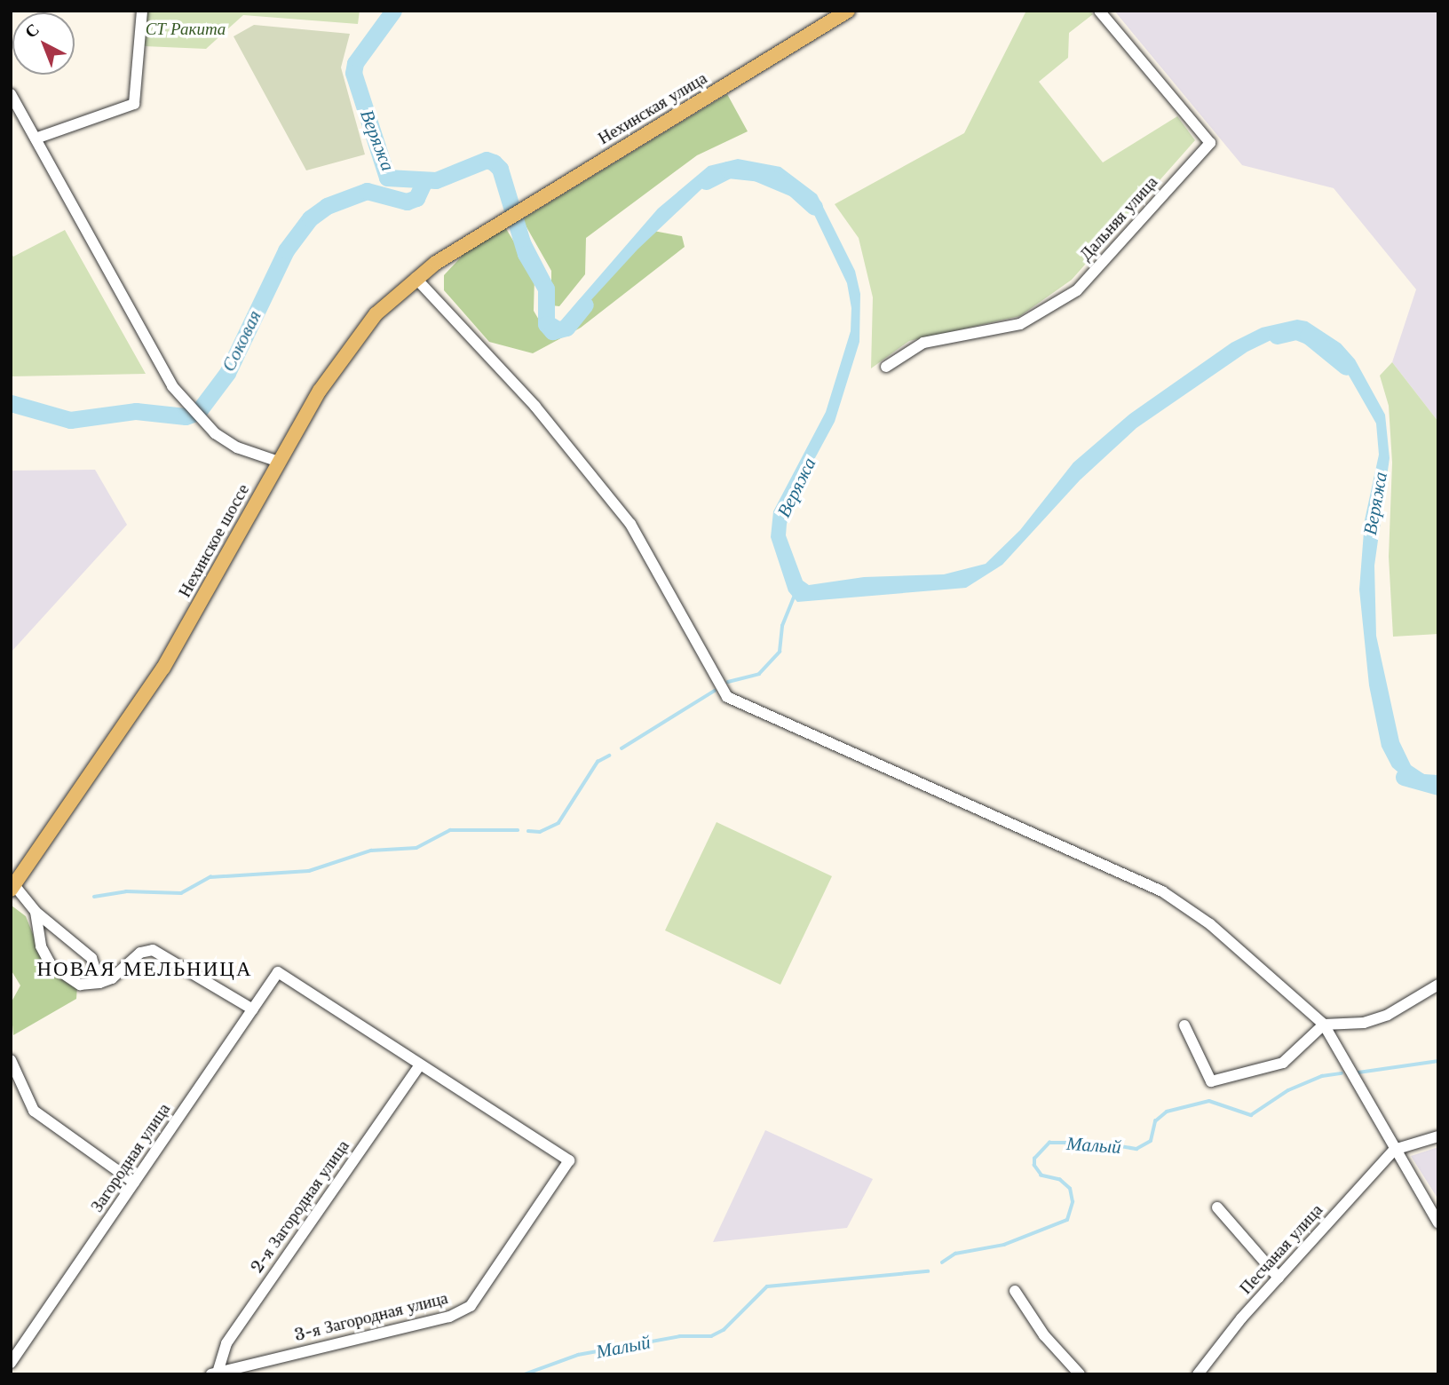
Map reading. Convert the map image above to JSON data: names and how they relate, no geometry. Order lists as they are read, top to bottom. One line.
{"streets":{"main road":["Нехинская улица","Нехинское шоссе"],"street":["Дальняя улица","Загородная улица","2-я Загородная улица","Песчаная улица","3-я Загородная улица"]},"crossings":[["Нехинская улица","Нехинское шоссе"],["Загородная улица","2-я Загородная улица"],["Загородная улица","3-я Загородная улица"],["2-я Загородная улица","3-я Загородная улица"]],"districts":["НОВАЯ МЕЛЬНИЦА"],"water":["Веряжа","Соковая","Малый"],"parks":["СТ Ракита"],"north":"top left"}
